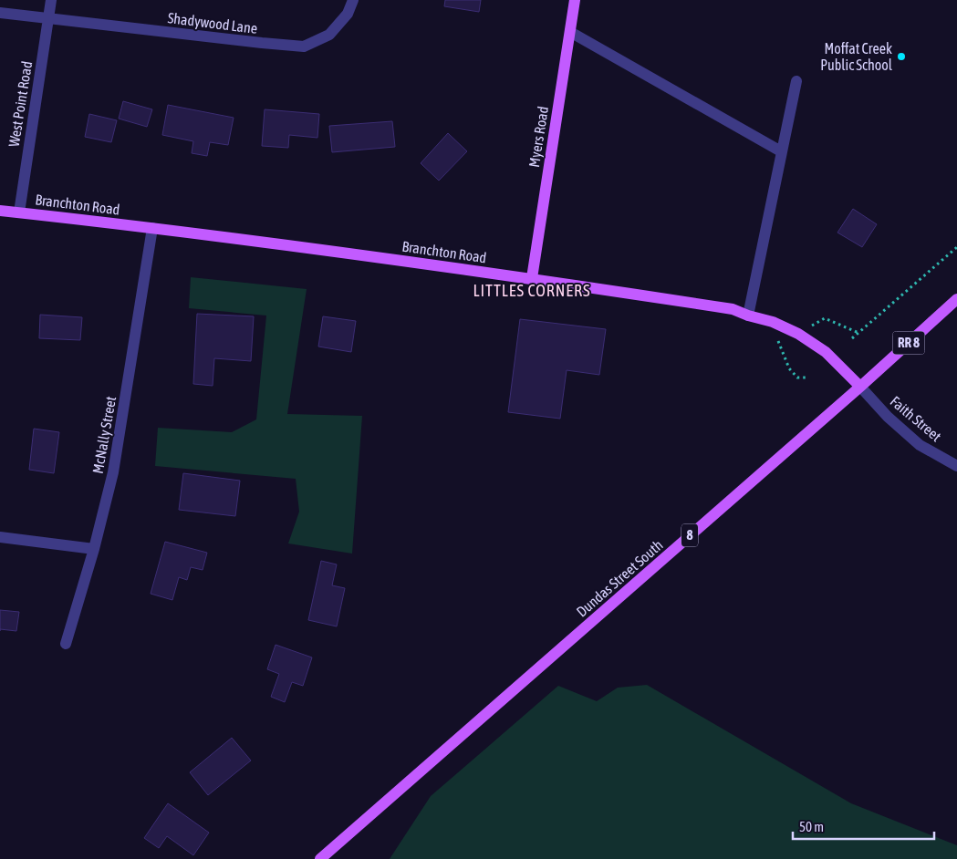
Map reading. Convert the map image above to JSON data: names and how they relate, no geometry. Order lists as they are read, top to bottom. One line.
{"streets":{"main road":["Myers Road","Branchton Road","RR 8","8","Dundas Street South"],"street":["Shadywood Lane","West Point Road","Faith Street","McNally Street"]},"crossings":[["Shadywood Lane","West Point Road"],["West Point Road","Branchton Road"],["Myers Road","Branchton Road"],["Branchton Road","Faith Street"],["Branchton Road","McNally Street"],["Branchton Road","Dundas Street South"],["Faith Street","Dundas Street South"]],"districts":["LITTLES CORNERS"],"places":["Moffat Creek Public School"],"scale_bar":"50 m"}
